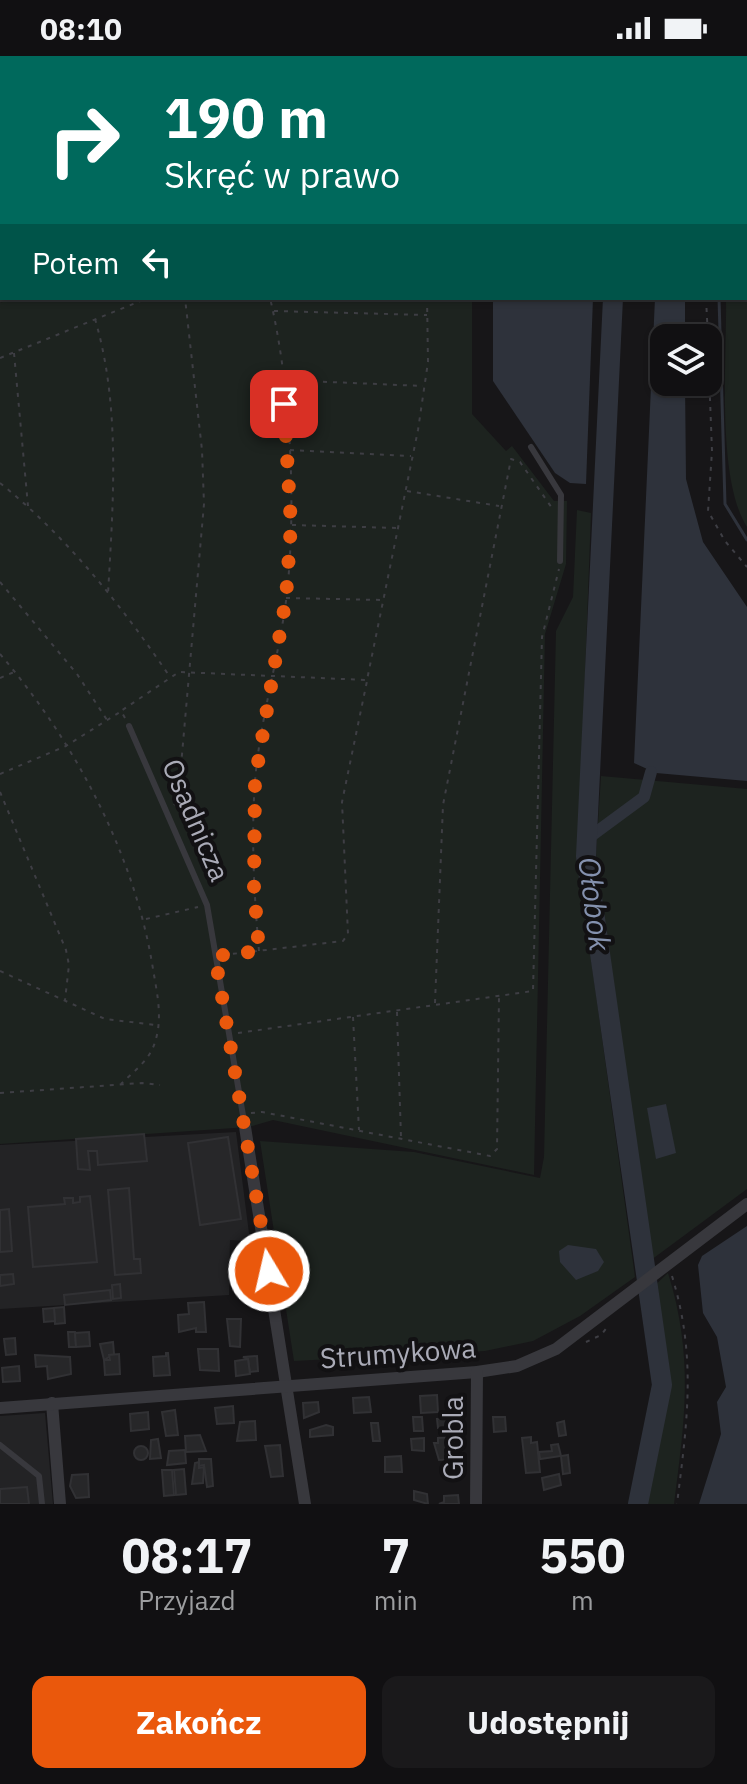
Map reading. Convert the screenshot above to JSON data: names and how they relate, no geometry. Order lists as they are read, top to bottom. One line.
{"streets":{"street":["Osadnicza","Strumykowa","Grobla"]},"crossings":[["Osadnicza","Strumykowa"],["Strumykowa","Grobla"]],"water":["Ołobok"],"page":{"status":"08:10","turn":["190 m","Skręć w prawo"],"then":"Potem","eta":["08:17","Przyjazd","7","min","550","m"],"buttons":["Zakończ","Udostępnij"]}}
